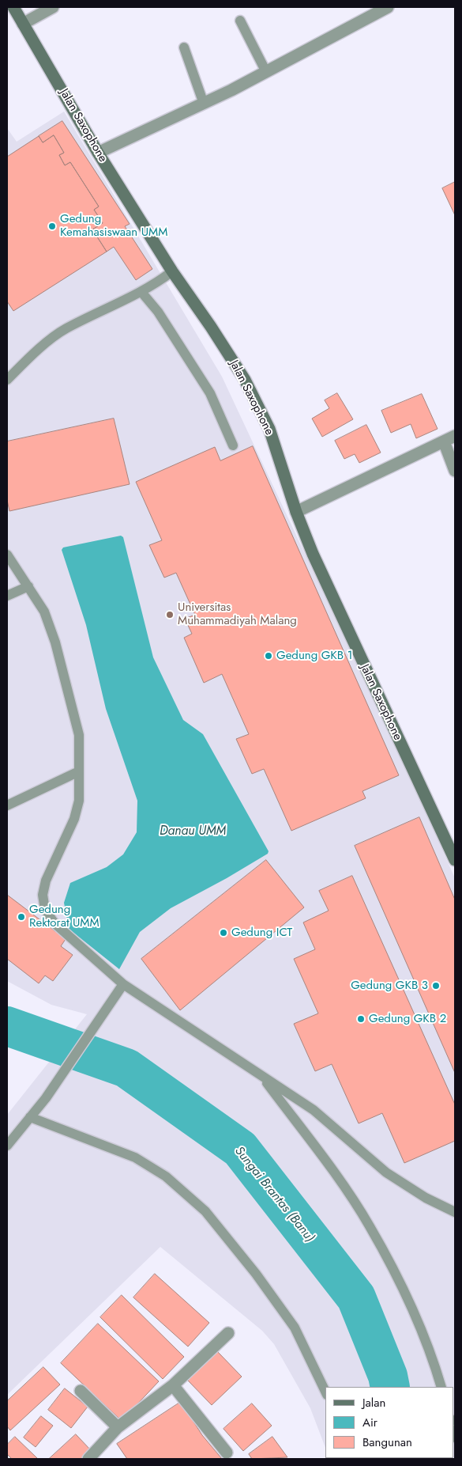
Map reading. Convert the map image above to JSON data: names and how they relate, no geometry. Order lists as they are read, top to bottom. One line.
{"streets":{"main road":["Jalan Saxophone"]},"water":["Danau UMM","Sungai Brantas (Banu)"],"places":["Gedung Kemahasiswaan UMM","Universitas Muhammadiyah Malang","Gedung GKB 1","Gedung Rektorat UMM","Gedung ICT","Gedung GKB 3","Gedung GKB 2"],"legend":["Jalan","Air","Bangunan"]}
